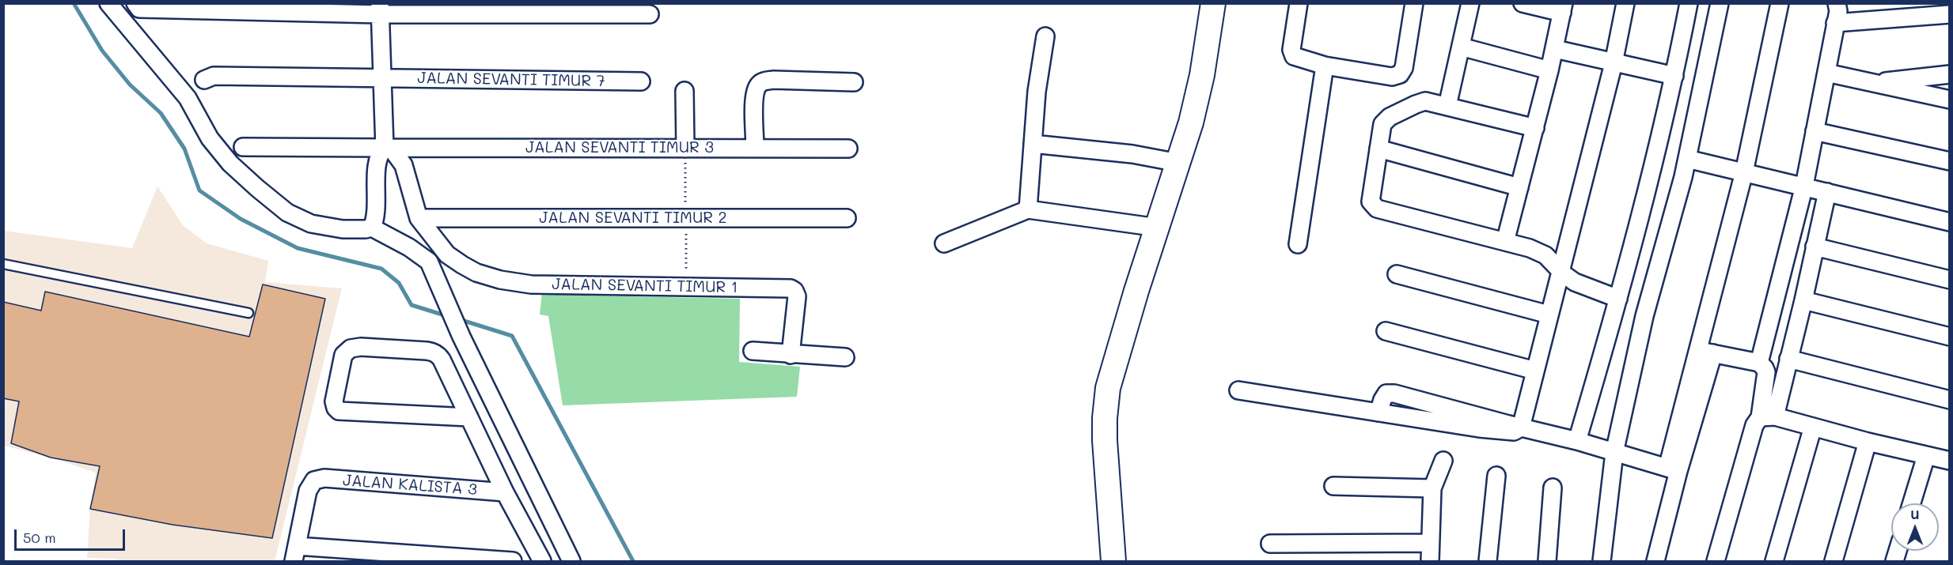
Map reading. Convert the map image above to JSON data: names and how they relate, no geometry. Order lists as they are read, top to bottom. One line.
{"streets":{"street":["JALAN SEVANTI TIMUR 7","JALAN SEVANTI TIMUR 3","JALAN SEVANTI TIMUR 2","JALAN SEVANTI TIMUR 1","JALAN KALISTA 3"]},"crossings":[["JALAN SEVANTI TIMUR 2","JALAN SEVANTI TIMUR 1"]],"scale_bar":"50 m","north":"top"}
